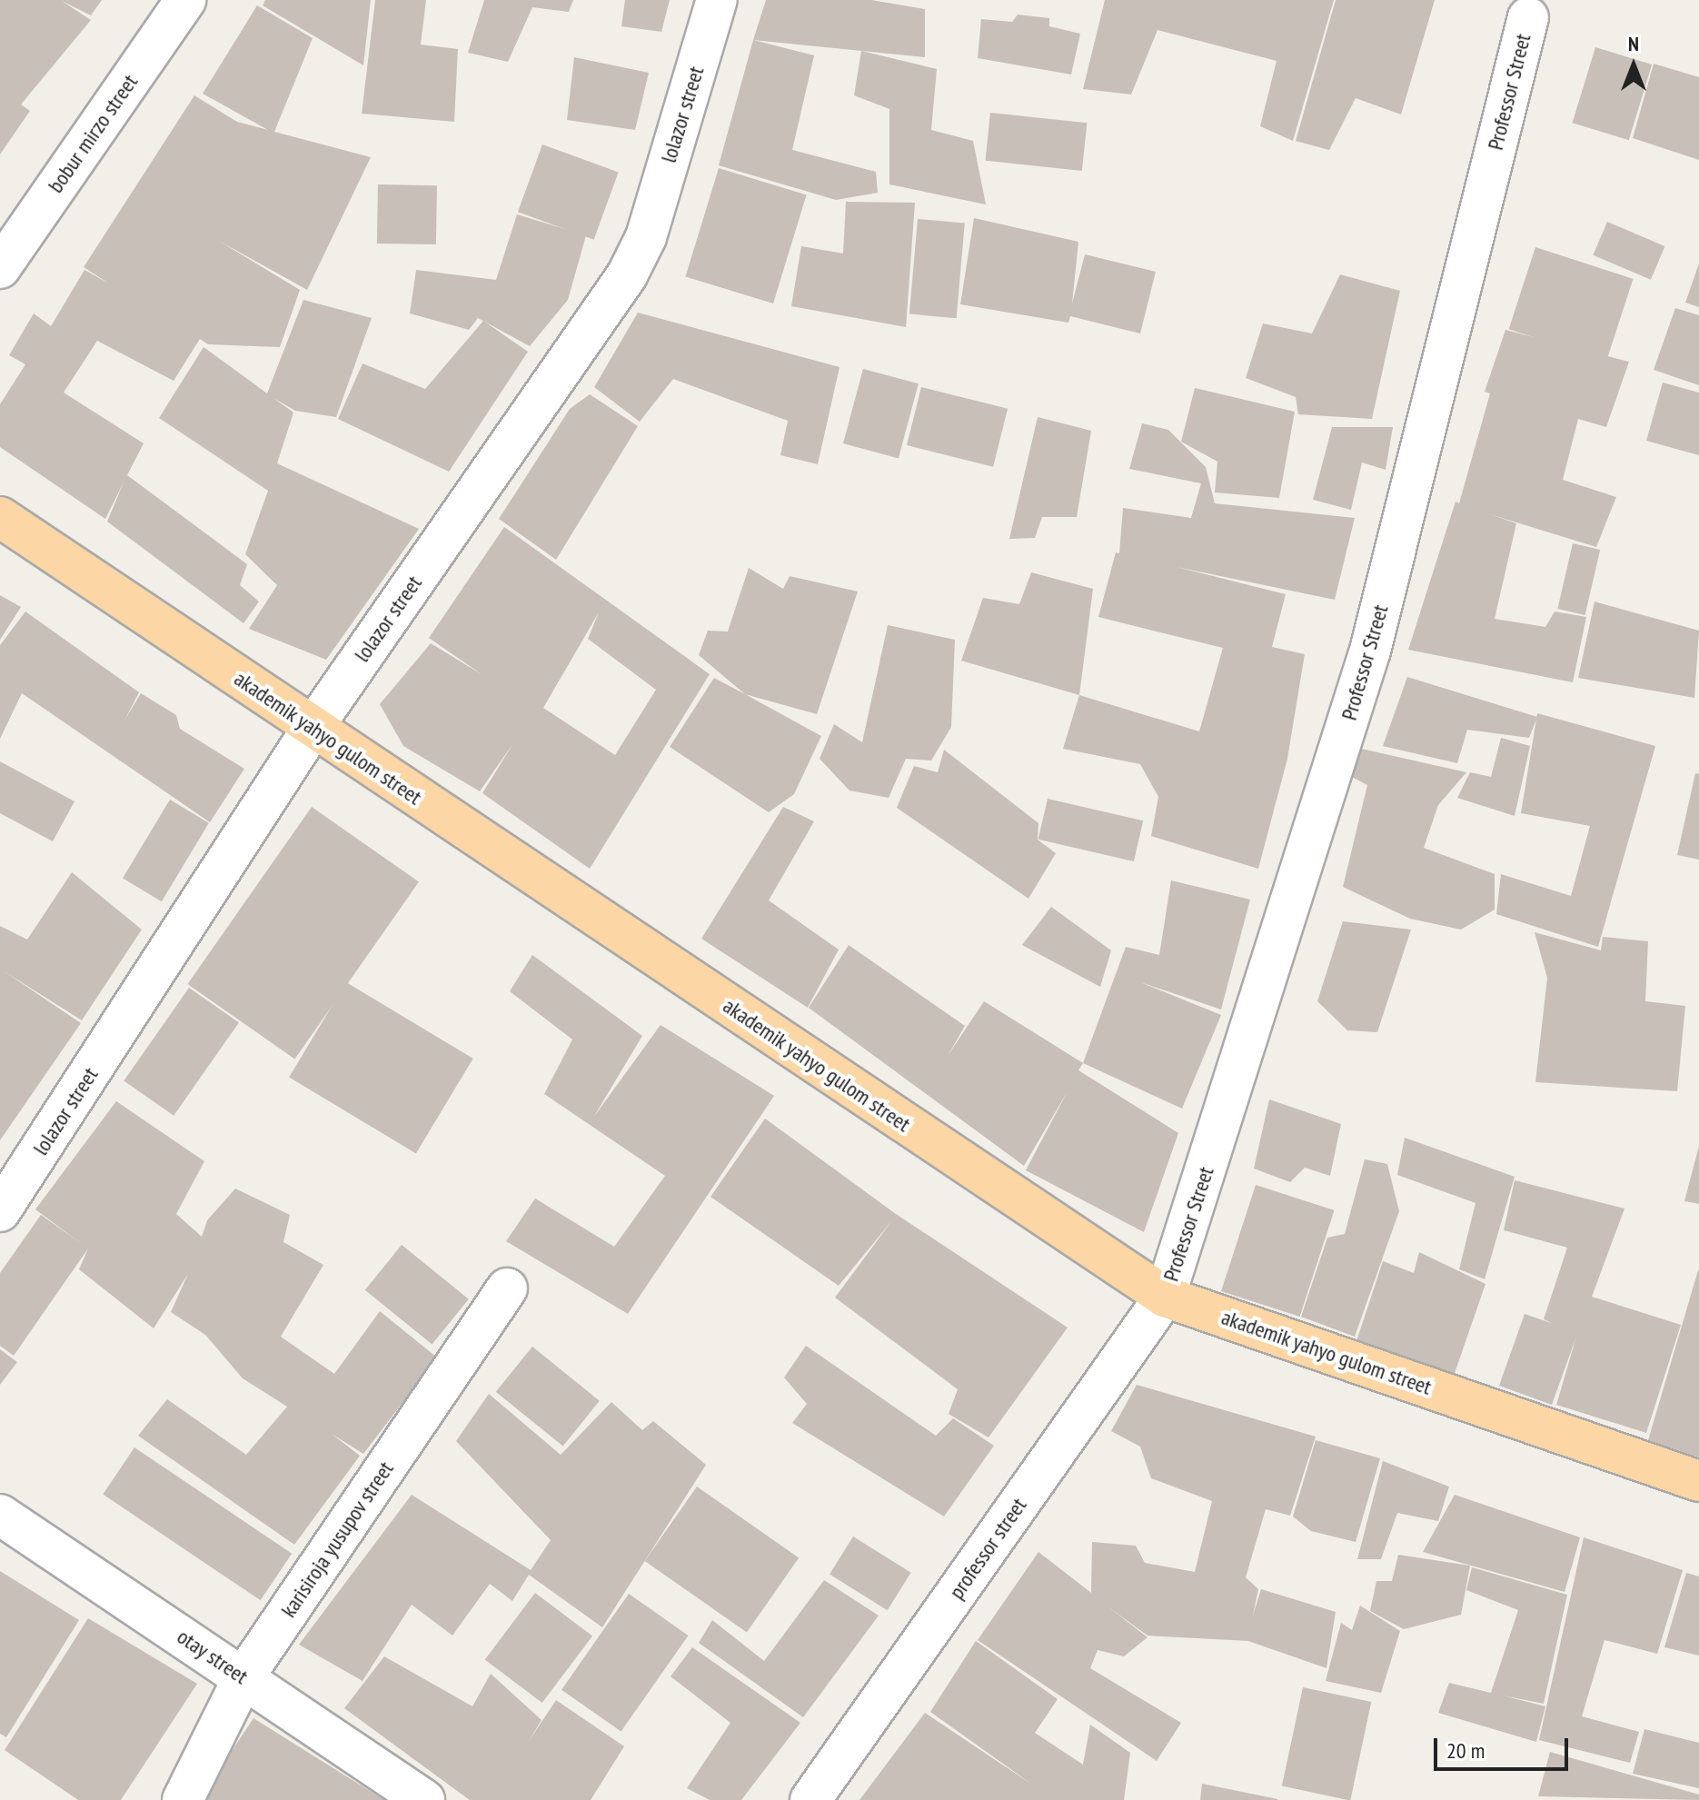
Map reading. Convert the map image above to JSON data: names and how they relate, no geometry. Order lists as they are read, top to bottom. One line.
{"streets":{"main road":["akademik yahyo gulom street"],"street":["Professor Street","lolazor street","bobur mirzo street","karisiroja yusupov street","professor street","otay street"]},"crossings":[["Professor Street","akademik yahyo gulom street"],["Professor Street","professor street"],["lolazor street","akademik yahyo gulom street"],["akademik yahyo gulom street","professor street"],["karisiroja yusupov street","otay street"]],"scale_bar":"20 m","north":"top"}
